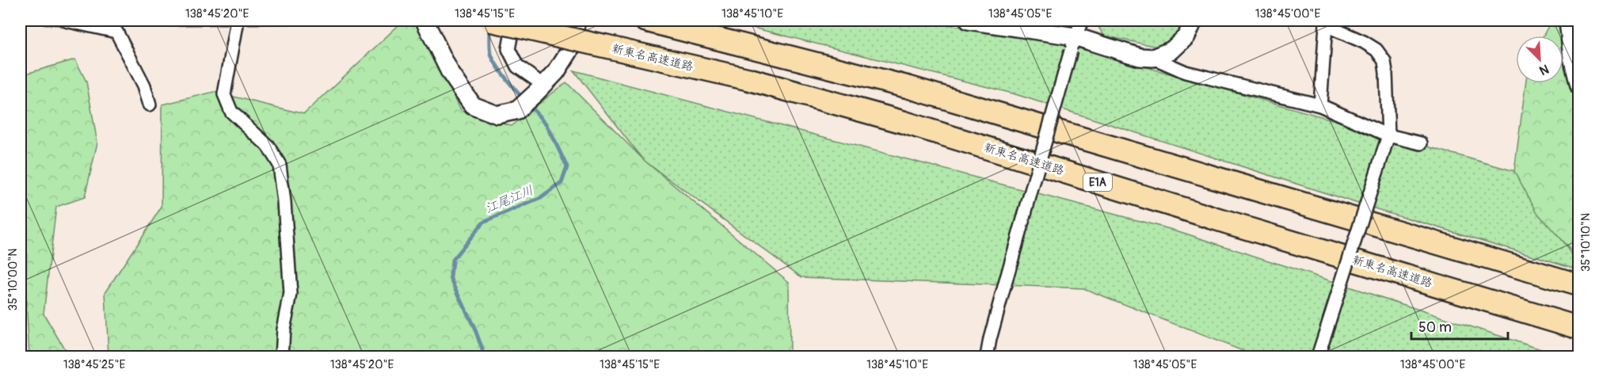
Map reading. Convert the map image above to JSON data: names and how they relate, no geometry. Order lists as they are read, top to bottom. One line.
{"streets":{"highway":["新東名高速道路","E1A"]},"water":["江尾江川"],"scale_bar":"50 m","north":"bottom right","coordinates":["138°45'20\"E","138°45'15\"E","138°45'10\"E","138°45'05\"E","138°45'00\"E","35°10'10\"N","35°10'00\"N","138°45'25\"E"]}
